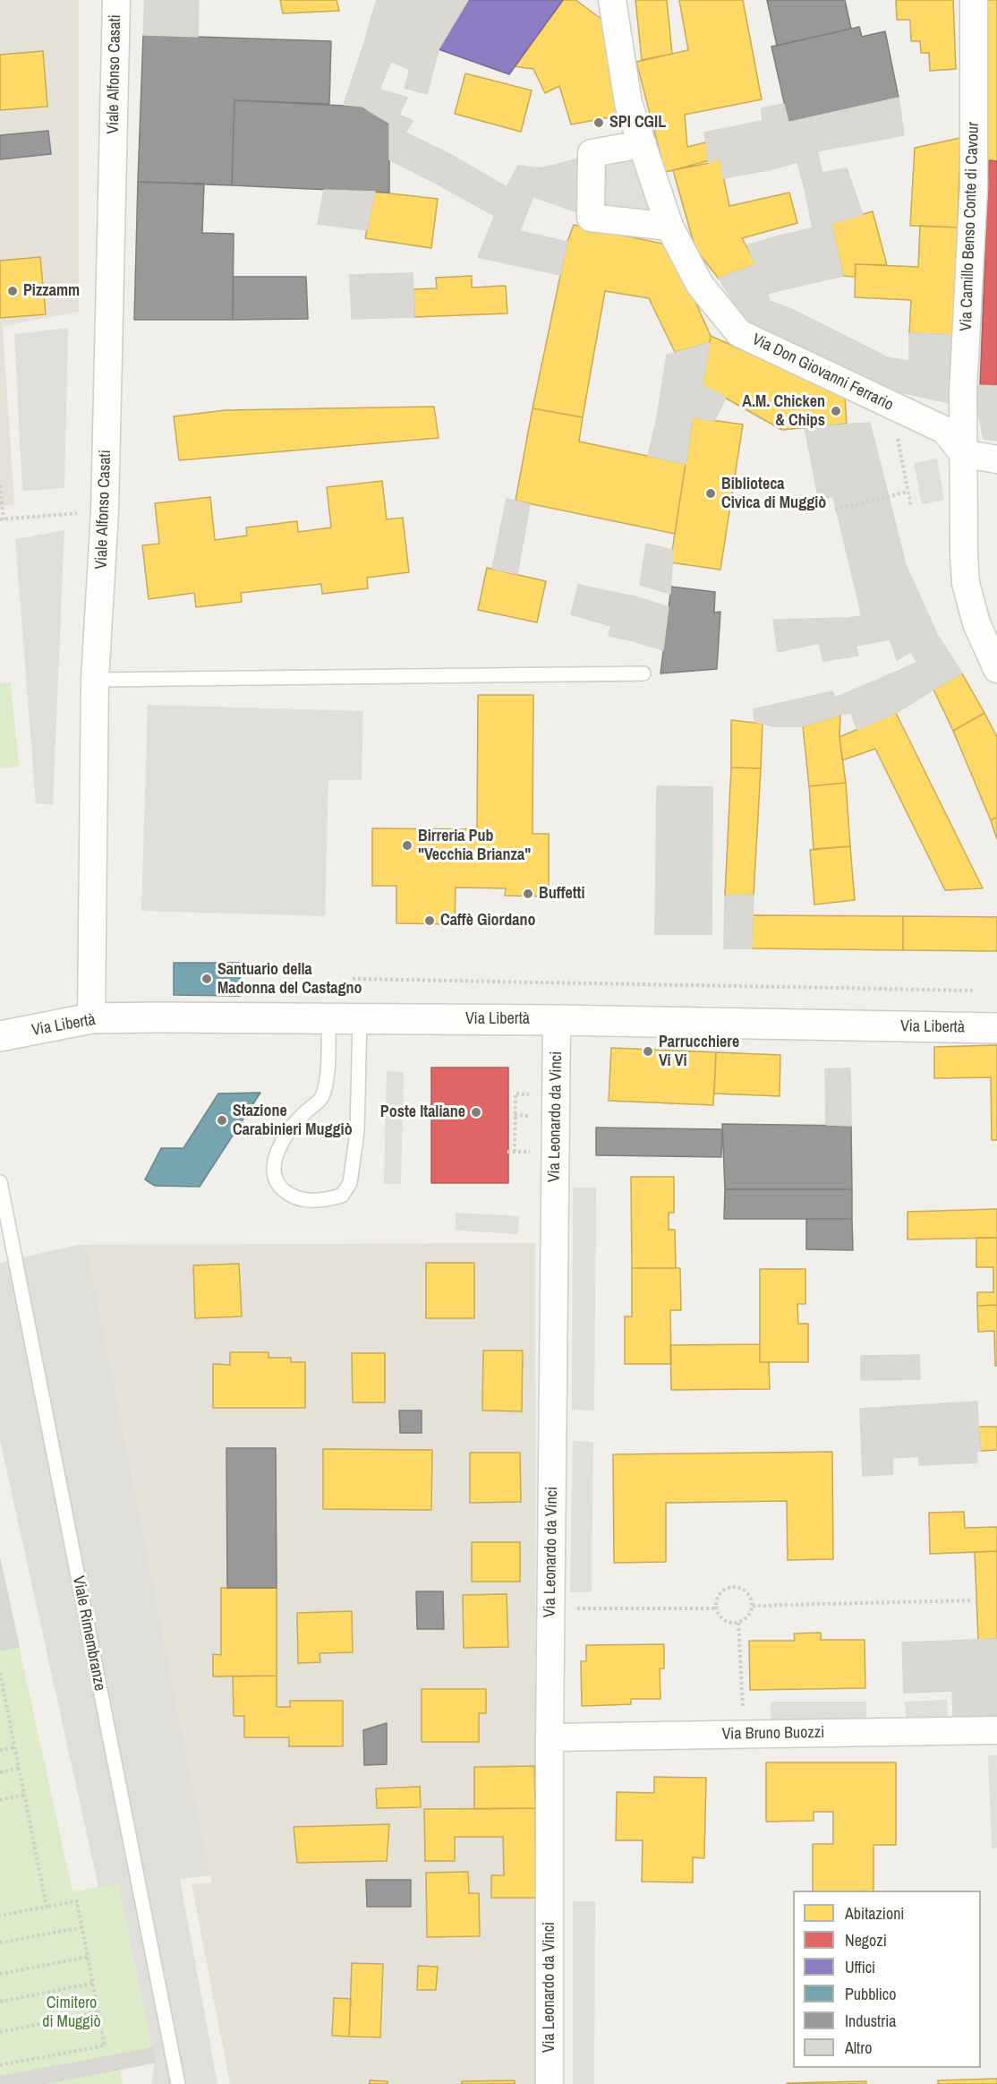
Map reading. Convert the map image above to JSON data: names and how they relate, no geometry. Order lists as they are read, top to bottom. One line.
{"streets":{"street":["Viale Alfonso Casati","Via Camillo Benso Conte di Cavour","Via Don Giovanni Ferrario","Via Libertà","Via Leonardo da Vinci","Via Bruno Buozzi"],"lane":["Viale Rimembranze"]},"crossings":[["Viale Alfonso Casati","Via Libertà"],["Via Camillo Benso Conte di Cavour","Via Don Giovanni Ferrario"],["Via Libertà","Via Leonardo da Vinci"],["Via Leonardo da Vinci","Via Bruno Buozzi"]],"parks":["Cimitero di Muggiò"],"places":["SPI CGIL","Pizzamm","A.M. Chicken & Chips","Biblioteca Civica di Muggiò","Birreria Pub \"Vecchia Brianza\"","Buffetti","Caffè Giordano","Santuario della Madonna del Castagno","Parrucchiere Vi Vi","Poste Italiane","Stazione Carabinieri Muggiò"],"legend":["Abitazioni","Negozi","Uffici","Pubblico","Industria","Altro"]}
